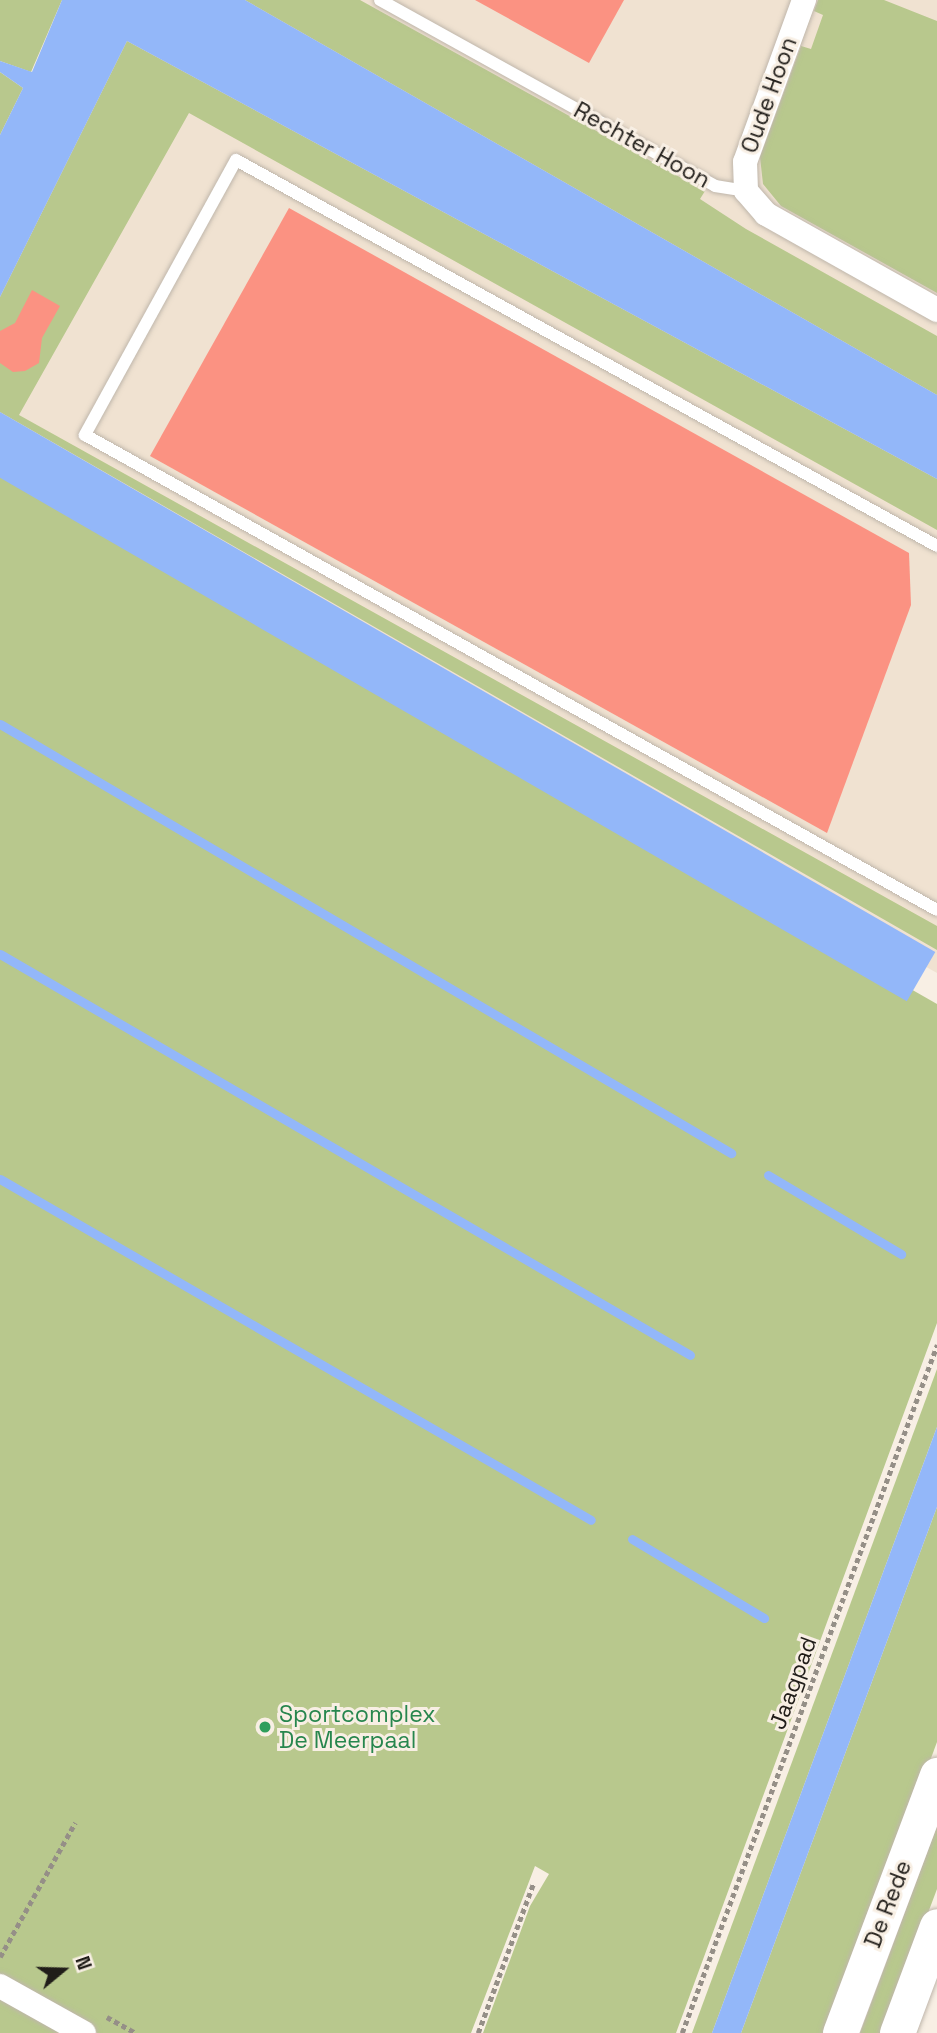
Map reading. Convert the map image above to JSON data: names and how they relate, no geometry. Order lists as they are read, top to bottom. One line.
{"streets":{"main road":["De Rede"],"street":["Oude Hoon"],"lane":["Rechter Hoon"],"path":["Jaagpad"]},"crossings":[["Oude Hoon","Rechter Hoon"]],"places":["Sportcomplex De Meerpaal"],"north":"right"}
